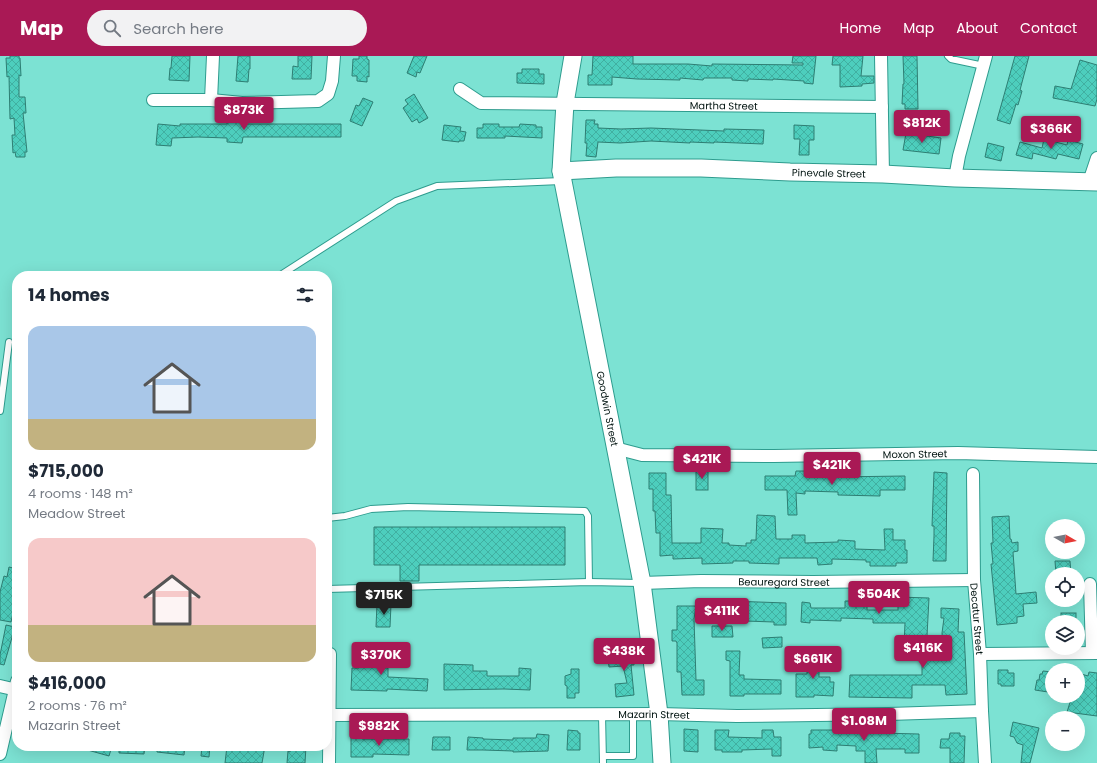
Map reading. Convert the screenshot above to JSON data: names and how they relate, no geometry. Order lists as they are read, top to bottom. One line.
{"streets":{"main road":["Pinevale Street","Goodwin Street"],"street":["Martha Street","Moxon Street","Beauregard Street","Decatur Street","Mazarin Street"]},"crossings":[["Martha Street","Goodwin Street"],["Pinevale Street","Goodwin Street"],["Goodwin Street","Moxon Street"],["Goodwin Street","Beauregard Street"],["Goodwin Street","Mazarin Street"],["Beauregard Street","Decatur Street"],["Decatur Street","Mazarin Street"]],"north":"right","page":{"header":"Map","search":"Search here","nav":["Home","Map","About","Contact"],"price":["$873K","$812K","$366K","$421K","$421K","$504K","$715K","$411K","$416K","$438K","$370K","$661K","$1.08M","$982K"],"heading":"14 homes","list":[{"name":"$715,000","note":"4 rooms · 148 m² · Meadow Street"},{"name":"$416,000","note":"2 rooms · 76 m² · Mazarin Street"}],"map_buttons":["+","−"]}}
